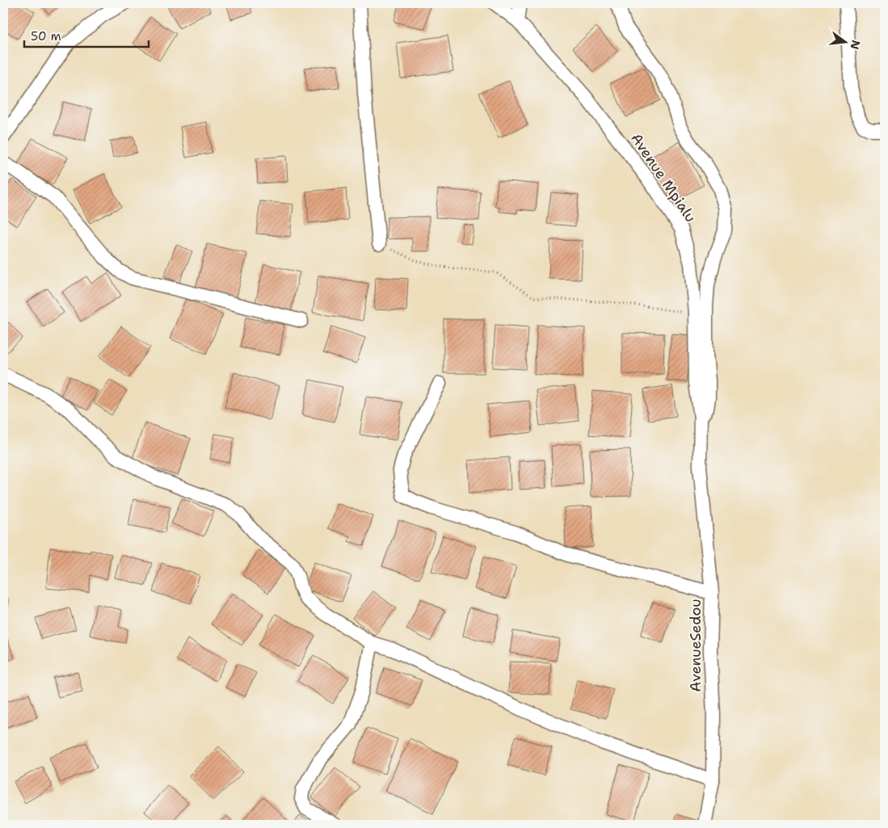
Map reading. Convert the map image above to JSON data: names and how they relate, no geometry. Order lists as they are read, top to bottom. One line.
{"streets":{"street":["Avenue Mpialu","AvenueSedou"]},"crossings":[["Avenue Mpialu","AvenueSedou"]],"scale_bar":"50 m","north":"right"}
